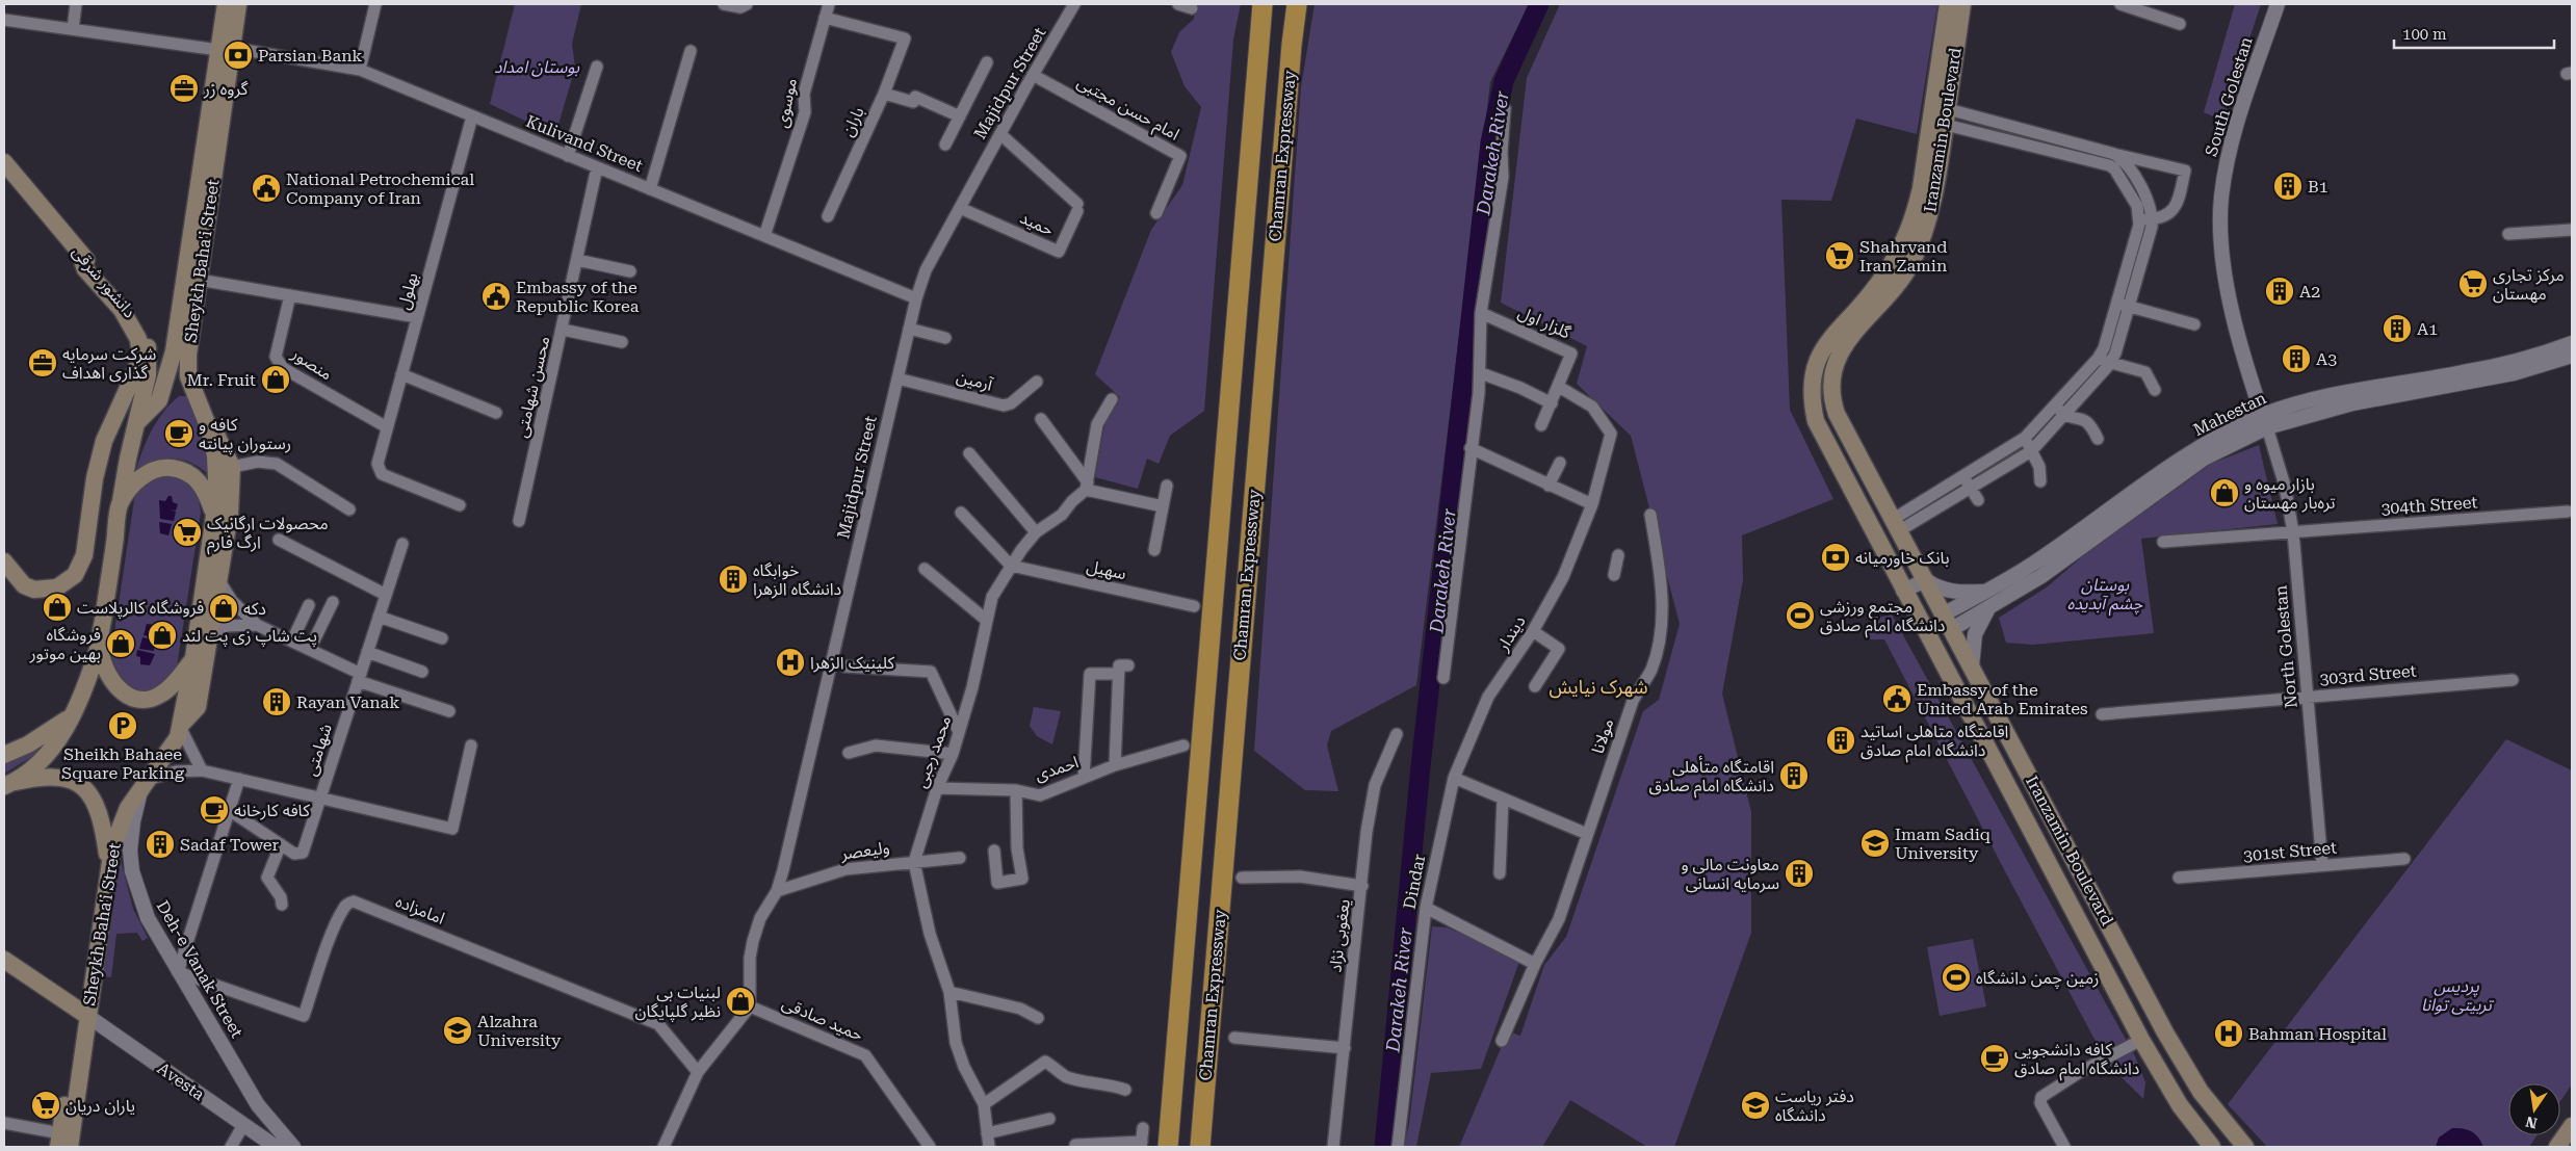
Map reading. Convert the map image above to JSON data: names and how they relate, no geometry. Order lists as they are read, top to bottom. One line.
{"streets":{"highway":["Chamran Expressway"],"main road":["Iranzamin Boulevard","Sheykh Baha'i Street","دانشور شرقی","Avesta"],"street":["Majidpur Street","South Golestan","موسوی","امام حسن مجتبی","باران","Kulivand Street","حمید","بهلول","گلزار اول","منصور","آرمین","محسن شهامتی","Mahestan","304th Street","سهیل","دیندار","North Golestan","303rd Street","مولانا","شهامتی","محمد رجبی","احمدی","ولیعصر","301st Street","Dindar","امامزاده","یعغوبی نژاد","Deh-e Vanak Street","حمید صادقی"]},"crossings":[["Majidpur Street","امام حسن مجتبی"],["Majidpur Street","Kulivand Street"],["Majidpur Street","حمید"],["Majidpur Street","آرمین"],["Majidpur Street","ولیعصر"],["Majidpur Street","حمید صادقی"],["South Golestan","Mahestan"],["South Golestan","North Golestan"],["موسوی","باران"],["موسوی","Kulivand Street"],["Iranzamin Boulevard","Mahestan"],["Kulivand Street","Sheykh Baha'i Street"],["Kulivand Street","بهلول"],["Kulivand Street","محسن شهامتی"],["Sheykh Baha'i Street","دانشور شرقی"],["Sheykh Baha'i Street","Deh-e Vanak Street"],["Sheykh Baha'i Street","Avesta"],["بهلول","منصور"],["گلزار اول","دیندار"],["Mahestan","North Golestan"],["304th Street","North Golestan"],["سهیل","محمد رجبی"],["دیندار","Dindar"],["North Golestan","303rd Street"],["North Golestan","301st Street"],["محمد رجبی","احمدی"],["محمد رجبی","ولیعصر"],["امامزاده","Deh-e Vanak Street"]],"districts":["شهرک نیایش"],"water":["Darakeh River"],"parks":["بوستان امداد","بوستان چشم آبدیده","پردیس تربیتی توانا"],"places":{"bank":["Parsian Bank","بانک خاورمیانه"],"office":["گروه زر","شرکت سرمایه گذاری اهداف"],"building":["B1","A2","A1","A3","خوابگاه دانشگاه الزهرا","Rayan Vanak","اقامتگاه متاهلی اساتید دانشگاه امام صادق","اقامتگاه متأهلی دانشگاه امام صادق","Sadaf Tower","معاونت مالی و سرمایه انسانی"],"public building":["National Petrochemical Company of Iran","Embassy of the Republic Korea","Embassy of the United Arab Emirates"],"supermarket":["Shahrvand Iran Zamin","مرکز تجاری مهستان","محصولات ارگانیک ارگ فارم","یاران دریان"],"shop":["Mr. Fruit","بازار میوه و تره‌بار مهستان","فروشگاه کالرپلاست","دکه","پت شاپ زی پت لند","فروشگاه بهین موتور","لبنیات بی نظیر گلپایگان"],"cafe":["کافه و رستوران پیانته","کافه کارخانه","کافه دانشجویی دانشگاه امام صادق"],"sports":["مجتمع ورزشی دانشگاه امام صادق","زمین چمن دانشگاه"],"hospital":["کلینیک الزهرا","Bahman Hospital"],"parking":["Sheikh Bahaee Square Parking"],"school or university":["Imam Sadiq University","Alzahra University","دفتر ریاست دانشگاه"]},"scale_bar":"100 m","north":"bottom"}
